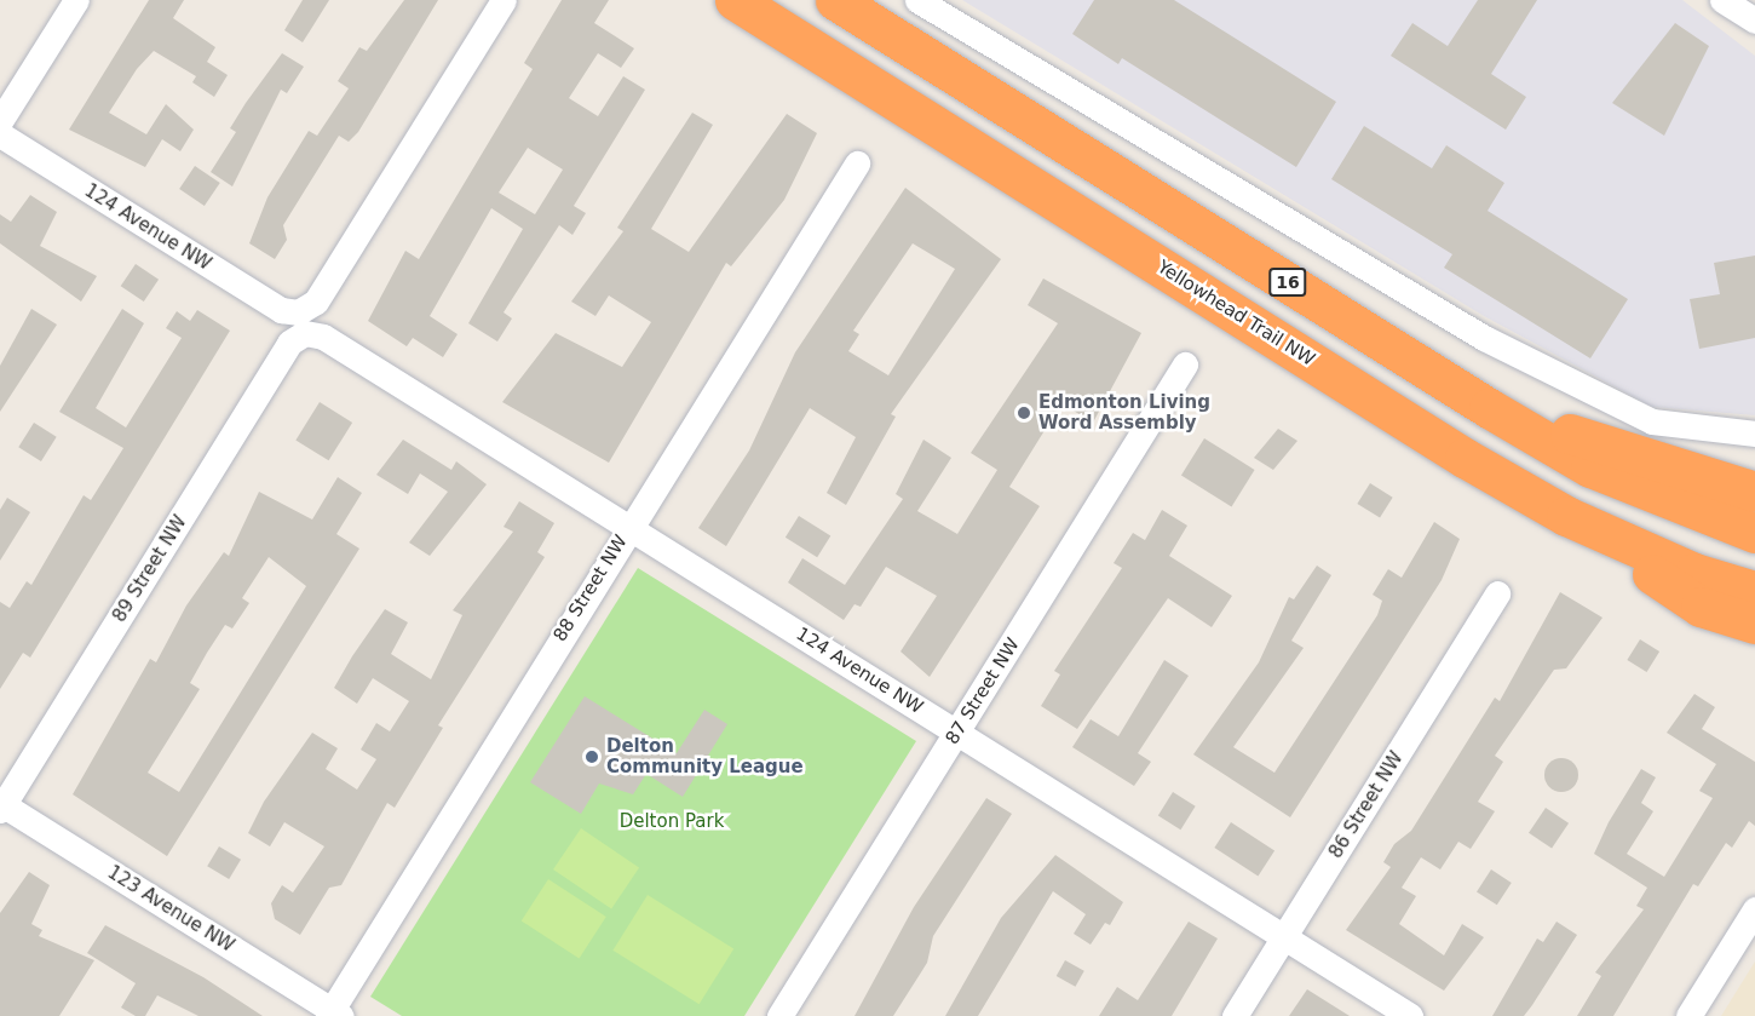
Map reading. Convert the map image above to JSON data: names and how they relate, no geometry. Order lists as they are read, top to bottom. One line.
{"streets":{"highway":["16","Yellowhead Trail NW"],"street":["124 Avenue NW","89 Street NW","88 Street NW","87 Street NW","86 Street NW","123 Avenue NW"]},"crossings":[["124 Avenue NW","89 Street NW"],["124 Avenue NW","88 Street NW"],["124 Avenue NW","87 Street NW"],["124 Avenue NW","86 Street NW"],["89 Street NW","123 Avenue NW"],["88 Street NW","123 Avenue NW"]],"parks":["Delton Park"],"places":["Edmonton Living Word Assembly","Delton Community League"]}
